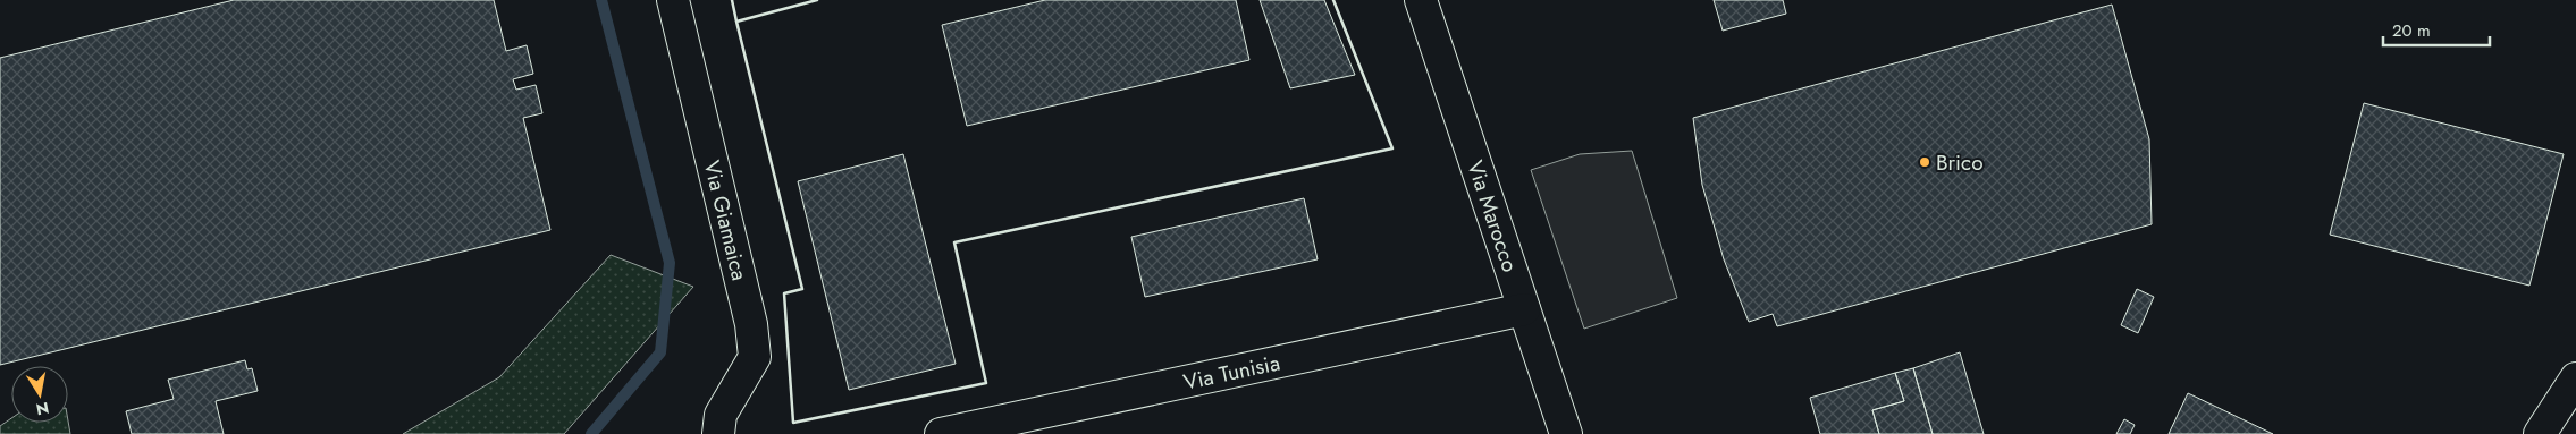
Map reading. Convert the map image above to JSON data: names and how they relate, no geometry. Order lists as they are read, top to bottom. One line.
{"streets":{"street":["Via Marocco","Via Giamaica","Via Tunisia"]},"crossings":[["Via Marocco","Via Tunisia"]],"places":["Brico"],"scale_bar":"20 m","north":"bottom"}
